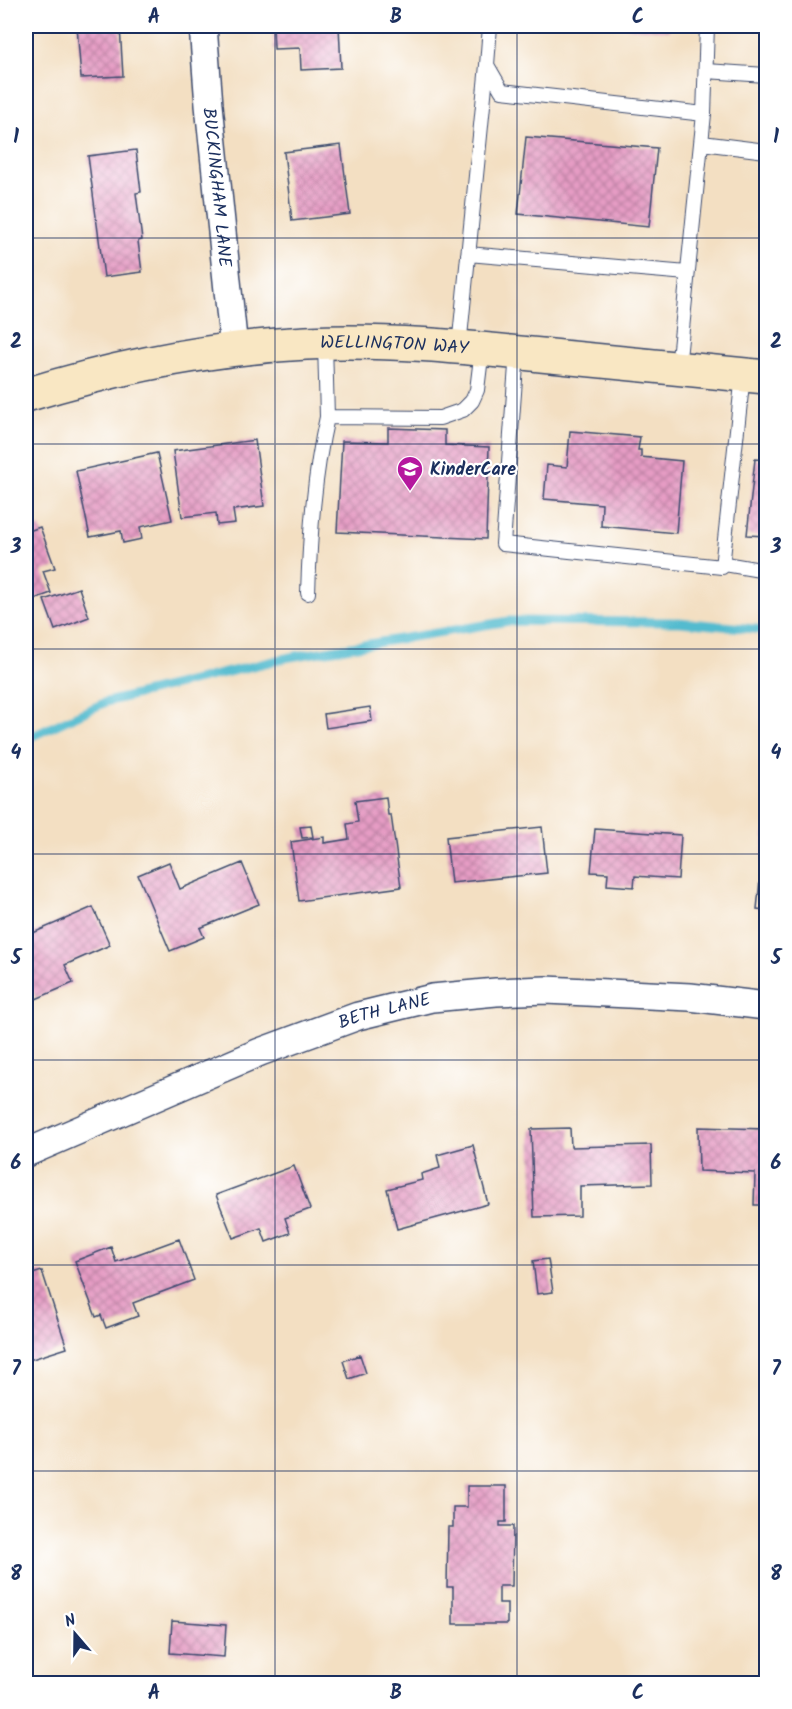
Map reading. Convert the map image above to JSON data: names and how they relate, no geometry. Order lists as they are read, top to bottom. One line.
{"streets":{"street":["BUCKINGHAM LANE","WELLINGTON WAY","BETH LANE"]},"crossings":[["BUCKINGHAM LANE","WELLINGTON WAY"]],"places":{"school or university":["KinderCare"]},"north":"top","grid":{"columns":["A","B","C"],"rows":["1","2","3","4","5","6","7","8"]}}
